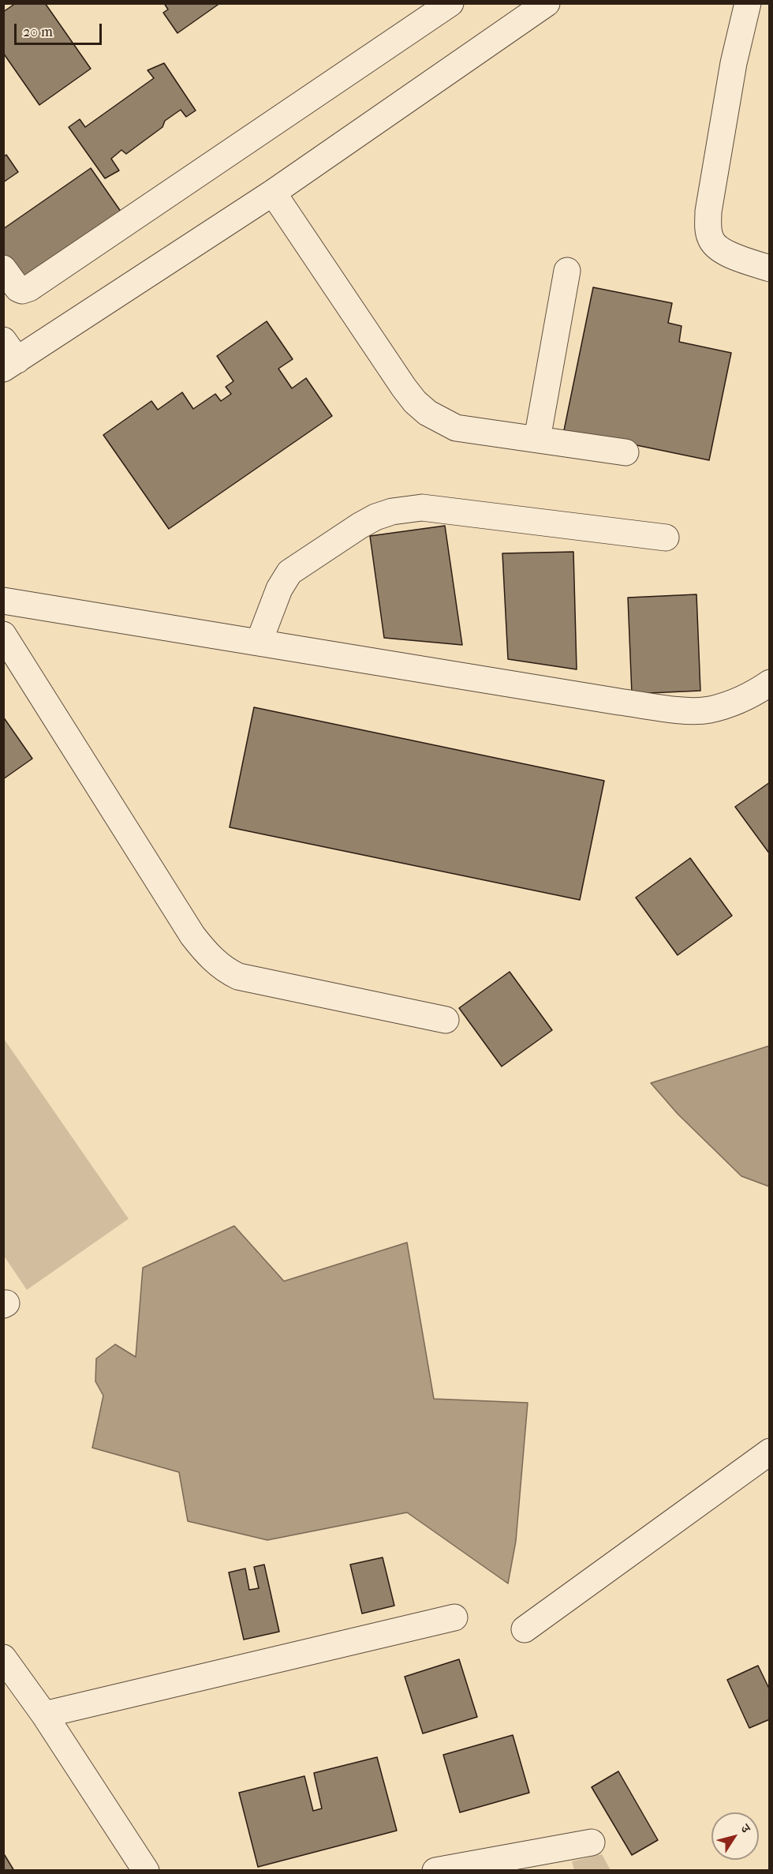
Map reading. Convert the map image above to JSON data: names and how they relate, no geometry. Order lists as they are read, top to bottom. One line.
{"scale_bar":"20 m","north":"top right"}
